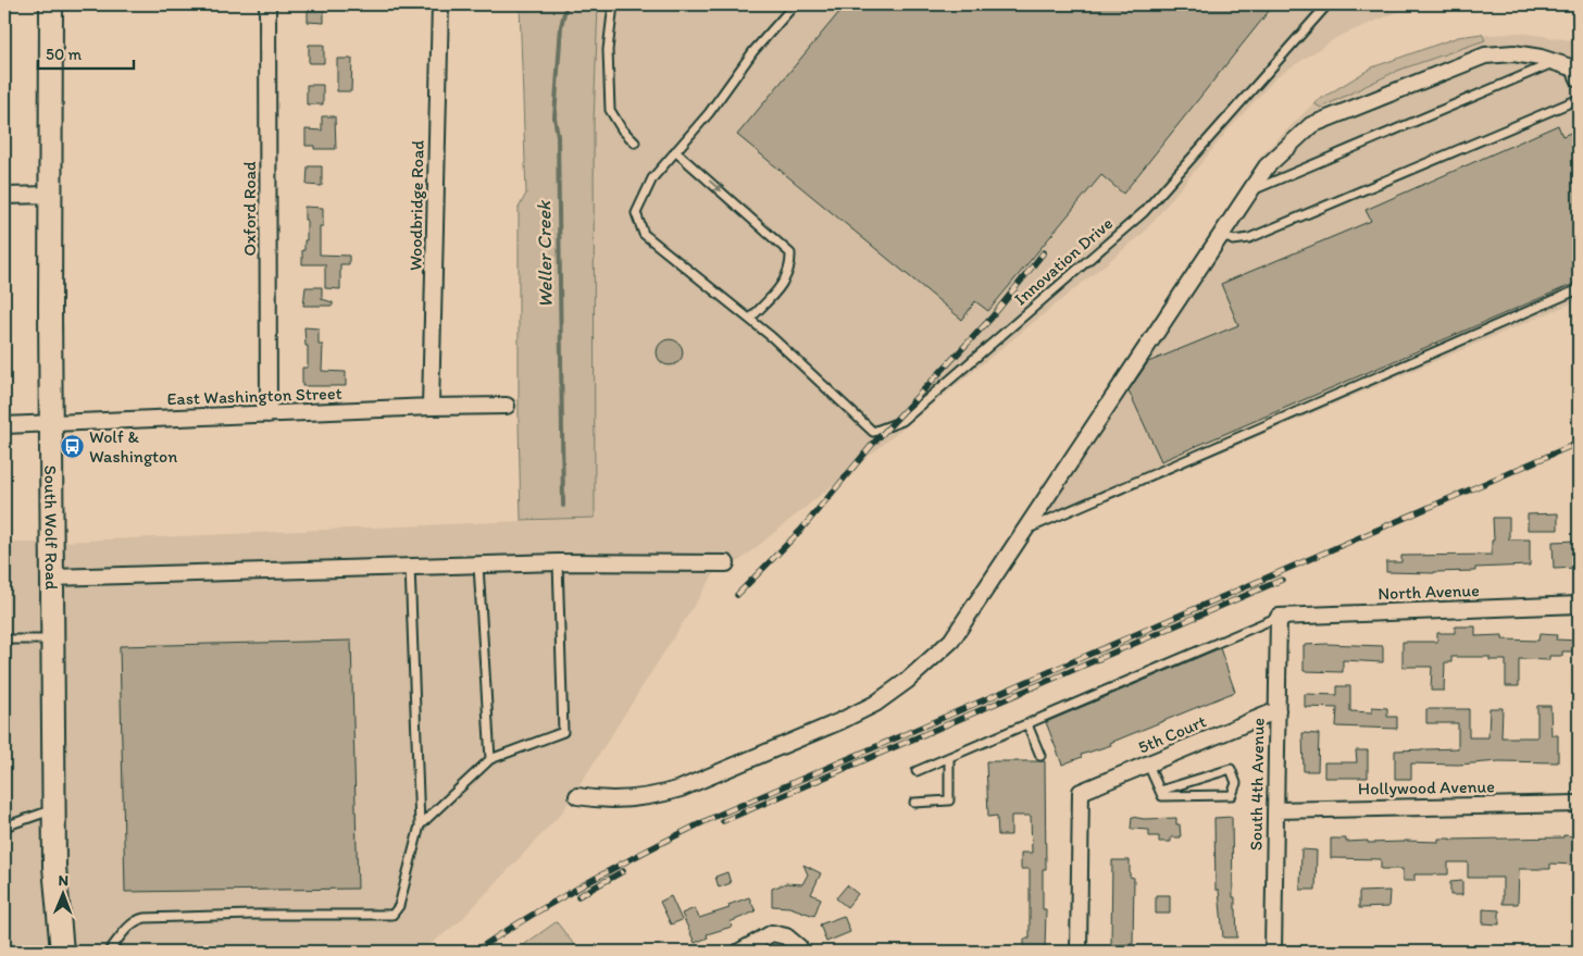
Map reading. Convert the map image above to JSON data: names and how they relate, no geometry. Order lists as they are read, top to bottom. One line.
{"streets":{"main road":["South Wolf Road"],"street":["Woodbridge Road","Oxford Road","East Washington Street","North Avenue","5th Court","South 4th Avenue","Hollywood Avenue"],"lane":["Innovation Drive"]},"crossings":[["Woodbridge Road","East Washington Street"],["Oxford Road","East Washington Street"],["East Washington Street","South Wolf Road"],["North Avenue","South 4th Avenue"],["5th Court","South 4th Avenue"],["South 4th Avenue","Hollywood Avenue"]],"water":["Weller Creek"],"places":{"bus stop":["Wolf & Washington"]},"scale_bar":"50 m","north":"top"}
